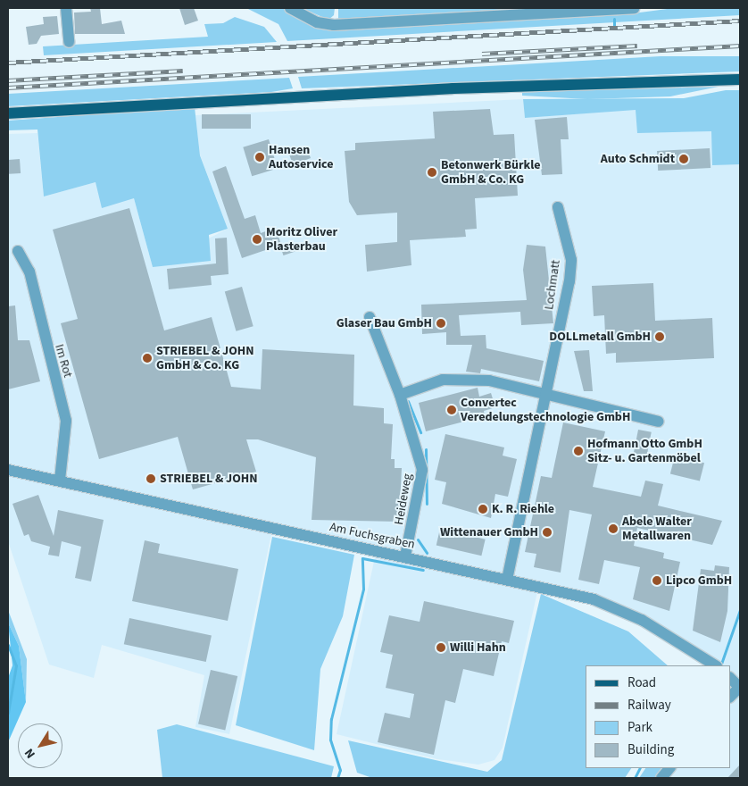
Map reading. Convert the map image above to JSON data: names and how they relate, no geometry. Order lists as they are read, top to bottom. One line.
{"streets":{"street":["Lochmatt","Im Rot","Heideweg","Am Fuchsgraben"]},"crossings":[["Lochmatt","Am Fuchsgraben"],["Im Rot","Am Fuchsgraben"],["Heideweg","Am Fuchsgraben"]],"places":["Hansen Autoservice","Auto Schmidt","Betonwerk Bürkle GmbH & Co. KG","Moritz Oliver Plasterbau","Glaser Bau GmbH","DOLLmetall GmbH","STRIEBEL & JOHN GmbH & Co. KG","Convertec Veredelungstechnologie GmbH","Hofmann Otto GmbH Sitz- u. Gartenmöbel","STRIEBEL & JOHN","K. R. Riehle","Abele Walter Metallwaren","Wittenauer GmbH","Lipco GmbH","Willi Hahn"],"legend":["Road","Railway","Park","Building"],"north":"bottom left"}
